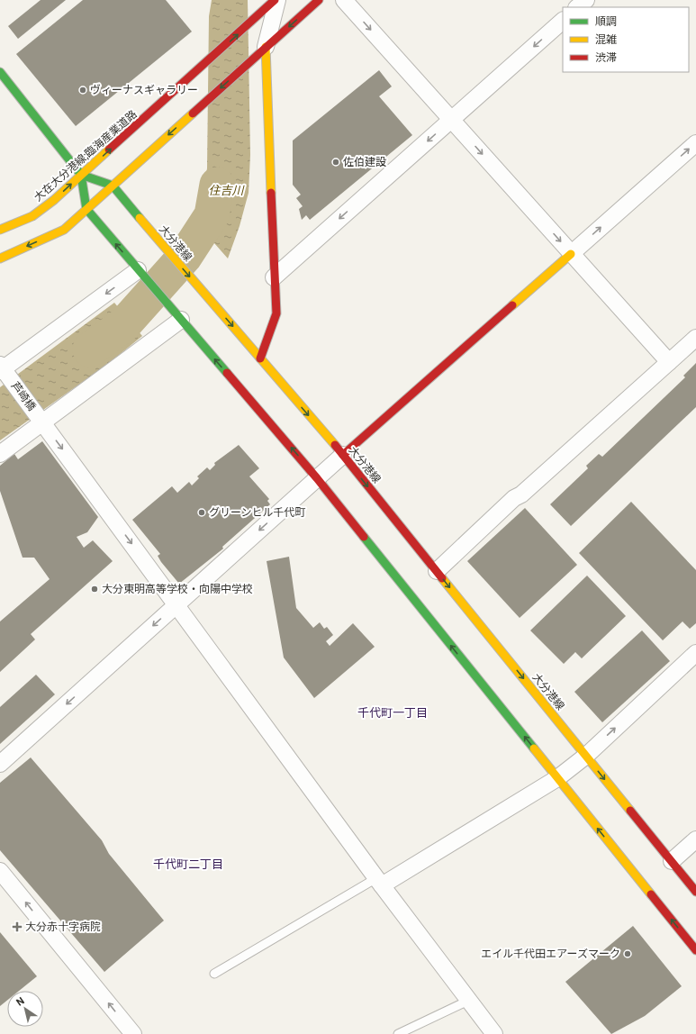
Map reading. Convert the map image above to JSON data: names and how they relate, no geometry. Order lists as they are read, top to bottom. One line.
{"streets":{"main road":["大在大分港線;臨海産業道路","大分港線"],"street":["芦崎橋"]},"districts":["千代町一丁目","千代町二丁目"],"water":["住吉川"],"places":{"other":["ヴィーナスギャラリー","佐伯建設","グリーンヒル千代町","大分東明高等学校・向陽中学校","エイル千代田エアーズマーク"],"health":["大分赤十字病院"]},"legend":["順調","混雑","渋滞"],"north":"top left"}
